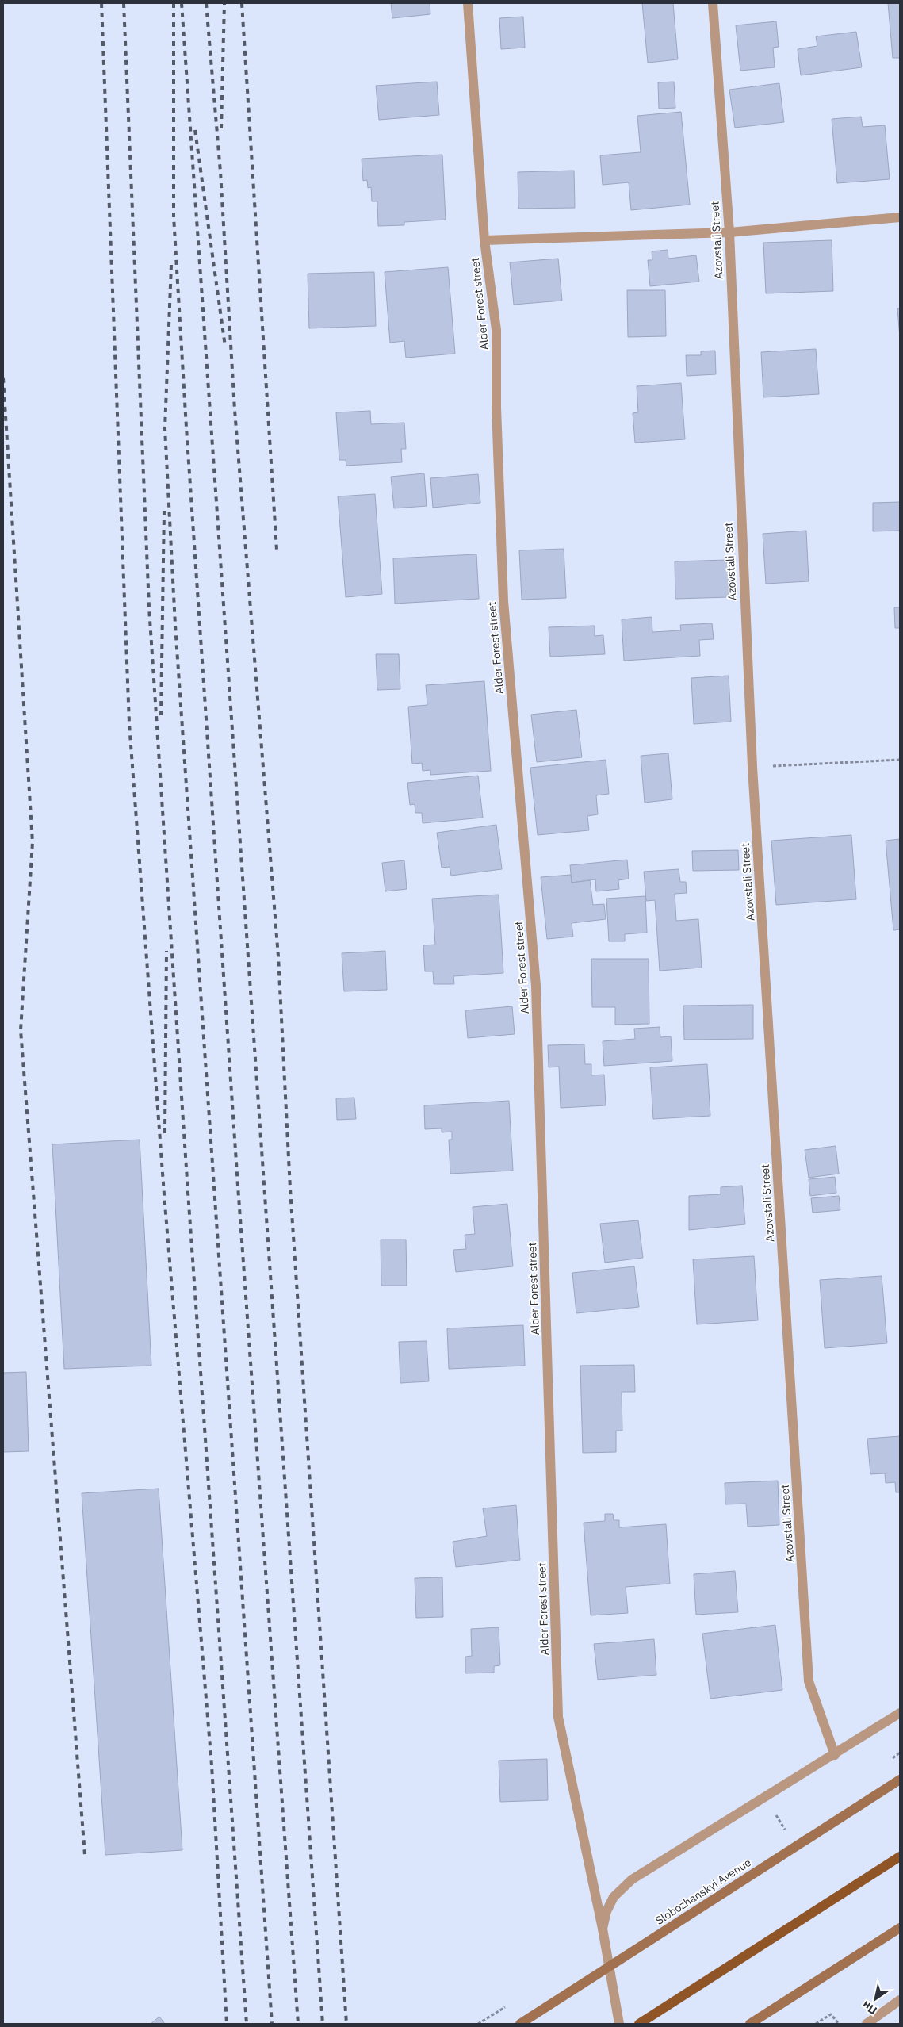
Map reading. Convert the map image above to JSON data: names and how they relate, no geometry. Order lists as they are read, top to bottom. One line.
{"streets":{"main road":["Slobozhanskyi Avenue"],"street":["Azovstali Street","Alder Forest street"]},"north":"bottom left"}
